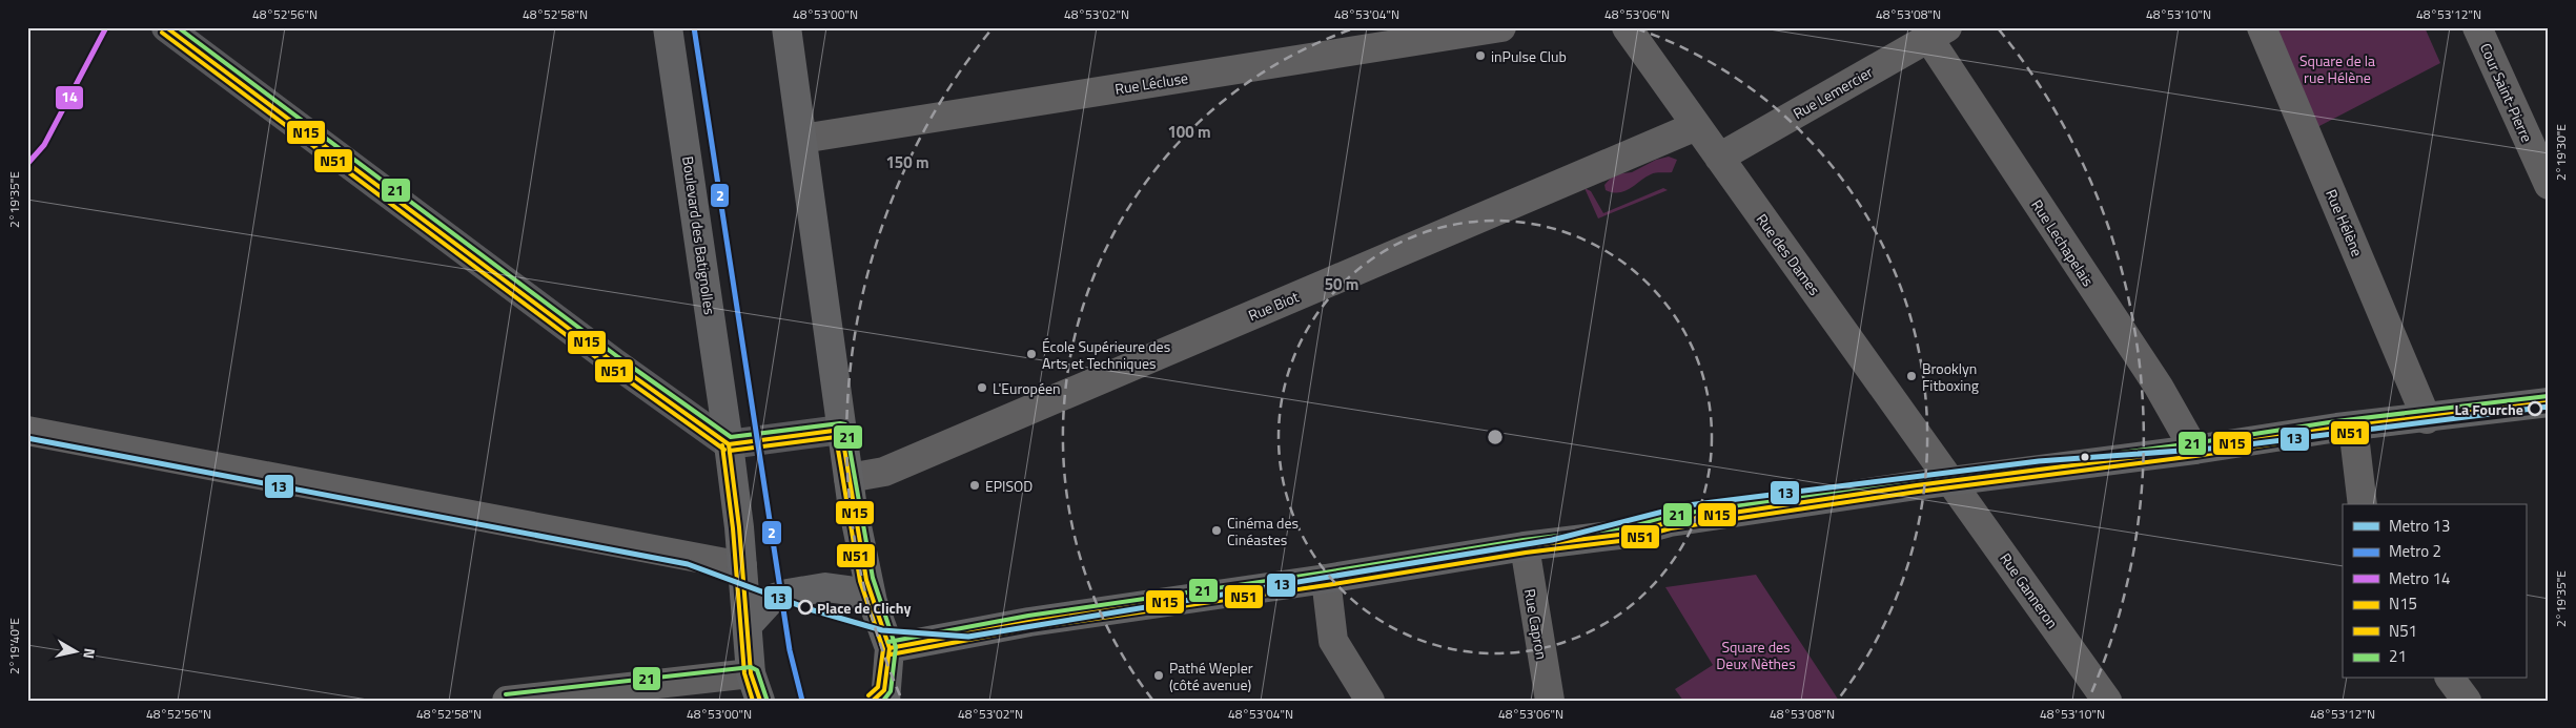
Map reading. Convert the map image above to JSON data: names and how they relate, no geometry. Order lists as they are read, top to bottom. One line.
{"streets":{"main road":["Boulevard des Batignolles"],"street":["Rue Lécluse","Rue Lemercier","Cour Saint-Pierre","Rue Hélène","Rue Lechapelais","Rue des Dames","Rue Biot","Rue Ganneron","Rue Capron"]},"crossings":[["Rue Lemercier","Rue Lechapelais"],["Rue Lemercier","Rue des Dames"],["Rue des Dames","Rue Biot"],["Rue des Dames","Rue Ganneron"]],"parks":["Square de la rue Hélène","Square des Deux Nèthes"],"places":["inPulse Club","École Supérieure des Arts et Techniques","Brooklyn Fitboxing","L'Européen","La Fourche","EPISOD","Cinéma des Cinéastes","Place de Clichy","Pathé Wepler (côté avenue)"],"lines":["metro line 2","metro line 14","transit line N15","transit line 21","transit line N51","metro line 13"],"legend":["Metro 13","Metro 2","Metro 14","N15","N51","21"],"north":"right","coordinates":["48°52'56\"N","48°52'58\"N","48°53'00\"N","48°53'02\"N","48°53'04\"N","48°53'06\"N","48°53'08\"N","48°53'10\"N","48°53'12\"N","2°19'30\"E","2°19'35\"E","2°19'40\"E"],"rings":["100 m","150 m","50 m"]}
